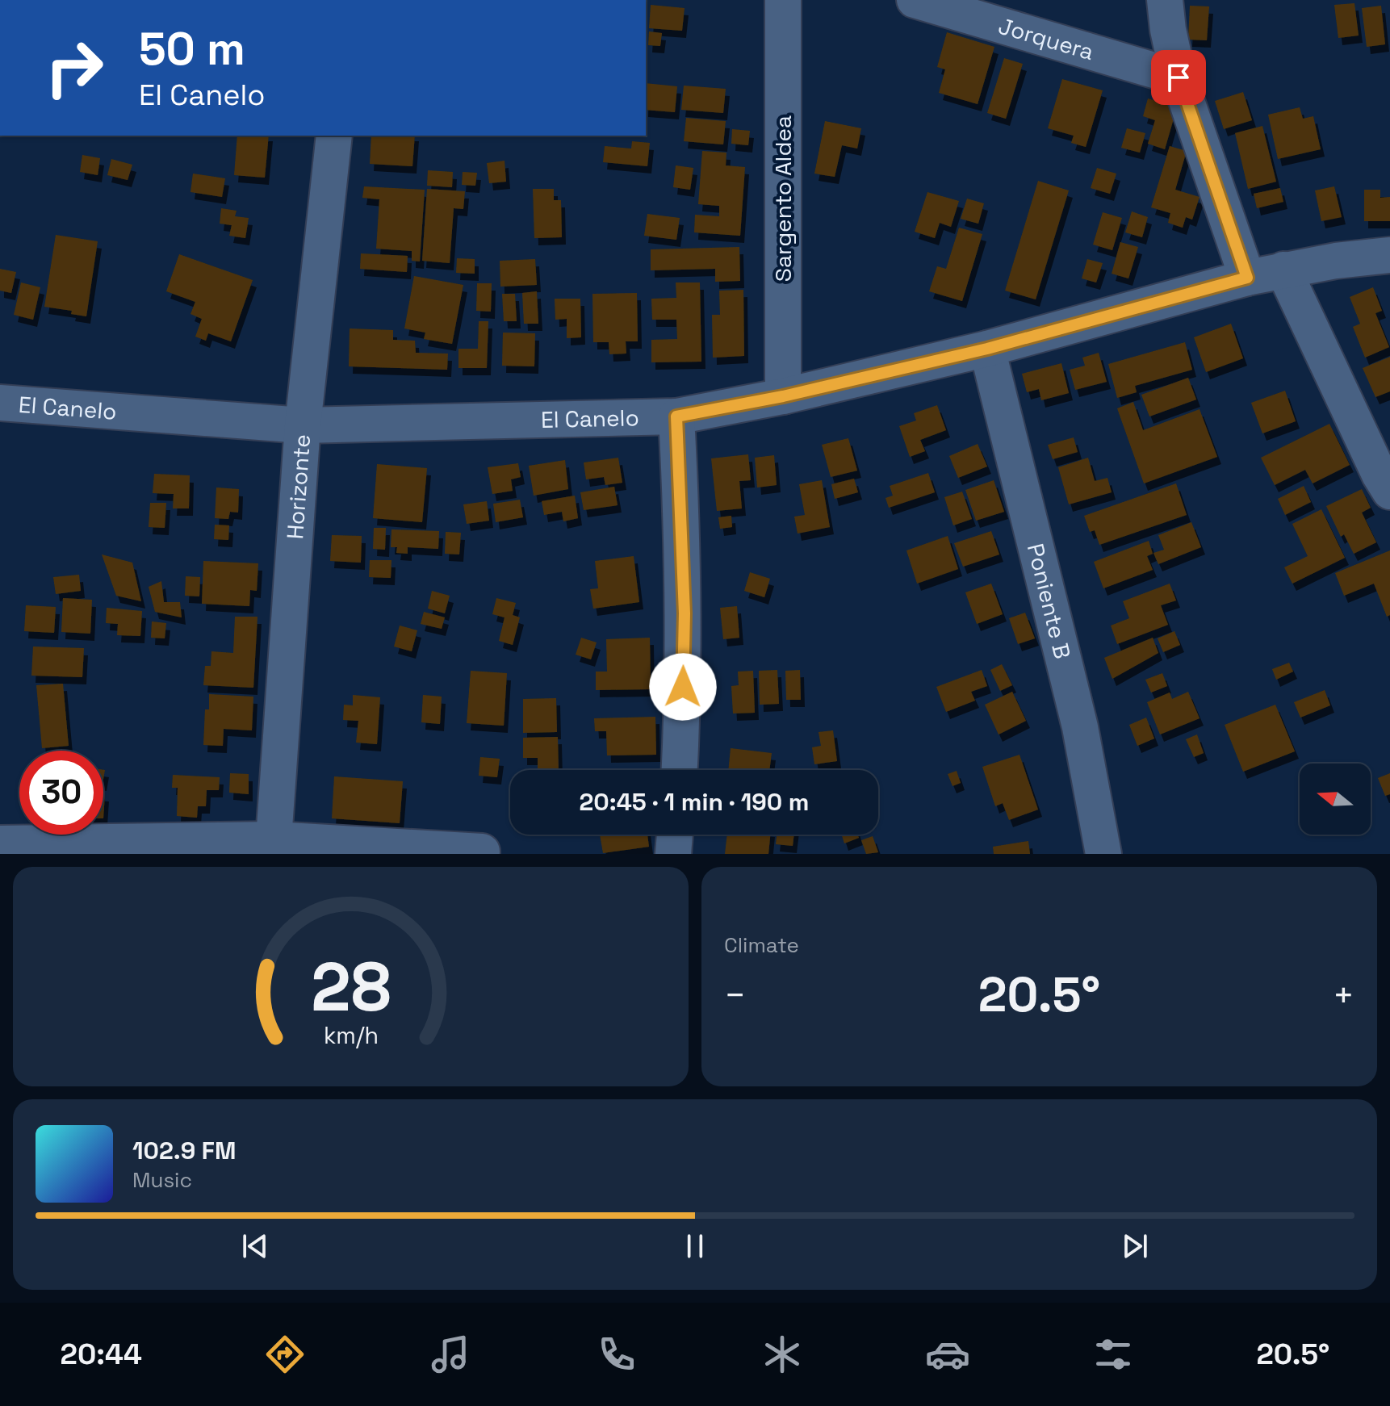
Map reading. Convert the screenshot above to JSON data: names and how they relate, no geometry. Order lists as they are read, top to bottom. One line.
{"streets":{"street":["Jorquera","Sargento Aldea","El Canelo","Horizonte","Poniente B"]},"crossings":[["Sargento Aldea","El Canelo"],["El Canelo","Horizonte"],["El Canelo","Poniente B"]],"north":"left","page":{"turn":["50 m","El Canelo"],"limit":"30","trip":"20:45 · 1 min · 190 m","tile":"Climate","heat":["−","20.5°","+"],"song":["102.9 FM","Music"],"tabs":["20:44","20.5°"],"gauge":["28","km/h"]}}
